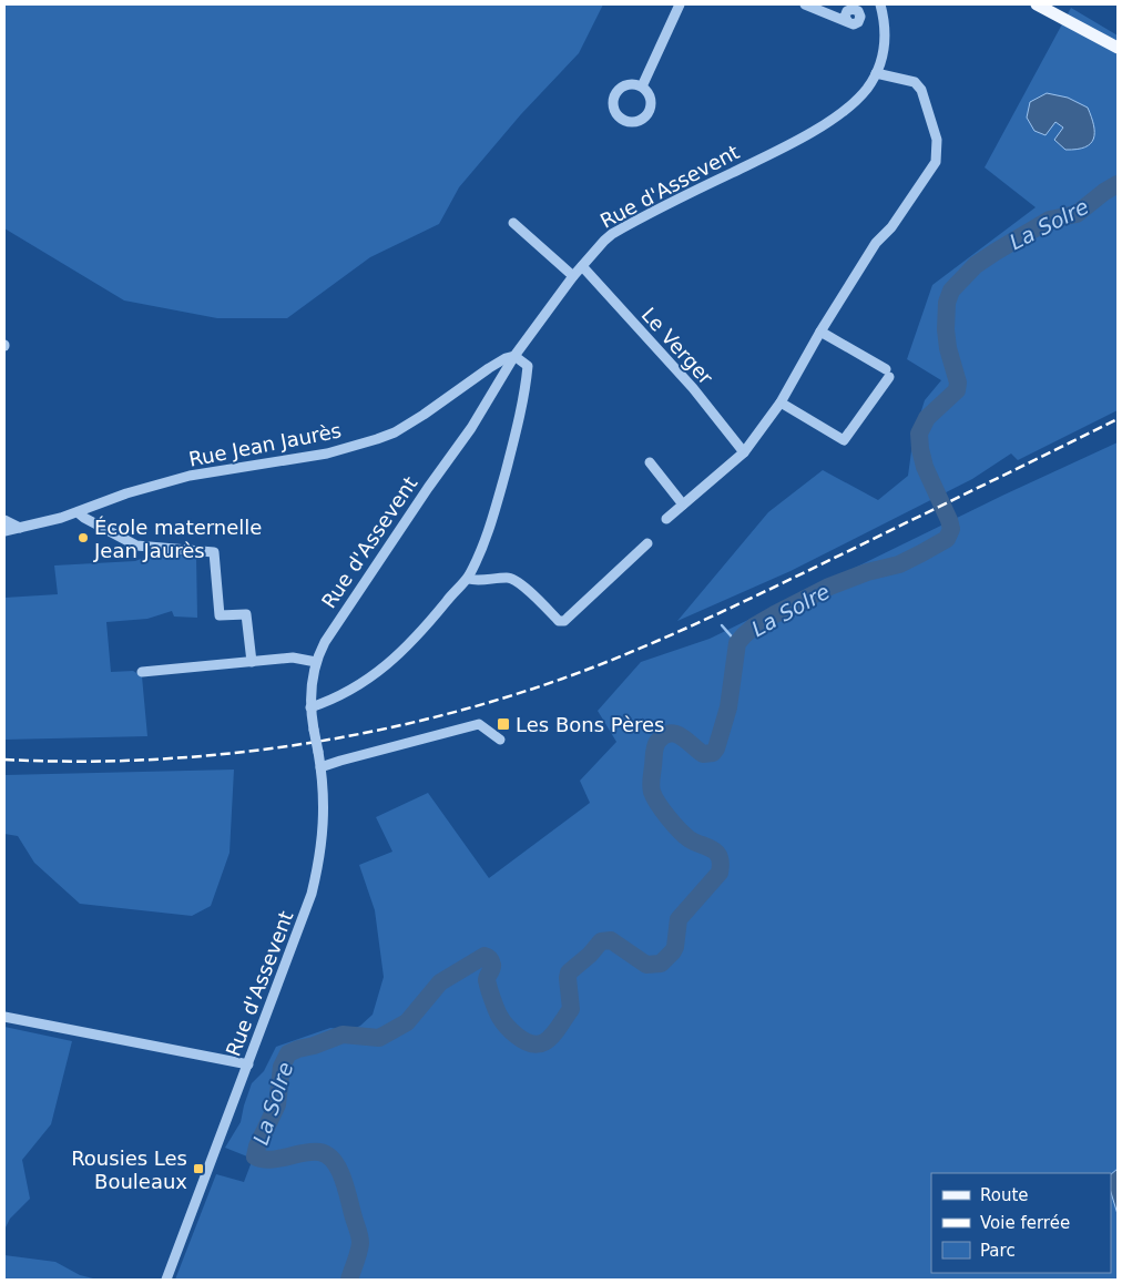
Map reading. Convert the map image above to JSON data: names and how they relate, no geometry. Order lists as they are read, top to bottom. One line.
{"streets":{"street":["Rue d'Assevent","Le Verger","Rue Jean Jaurès"]},"crossings":[["Rue d'Assevent","Le Verger"],["Rue d'Assevent","Rue Jean Jaurès"]],"water":["La Solre"],"places":{"other":["École maternelle Jean Jaurès"],"transit":["Les Bons Pères","Rousies Les Bouleaux"]},"legend":["Route","Voie ferrée","Parc"]}
